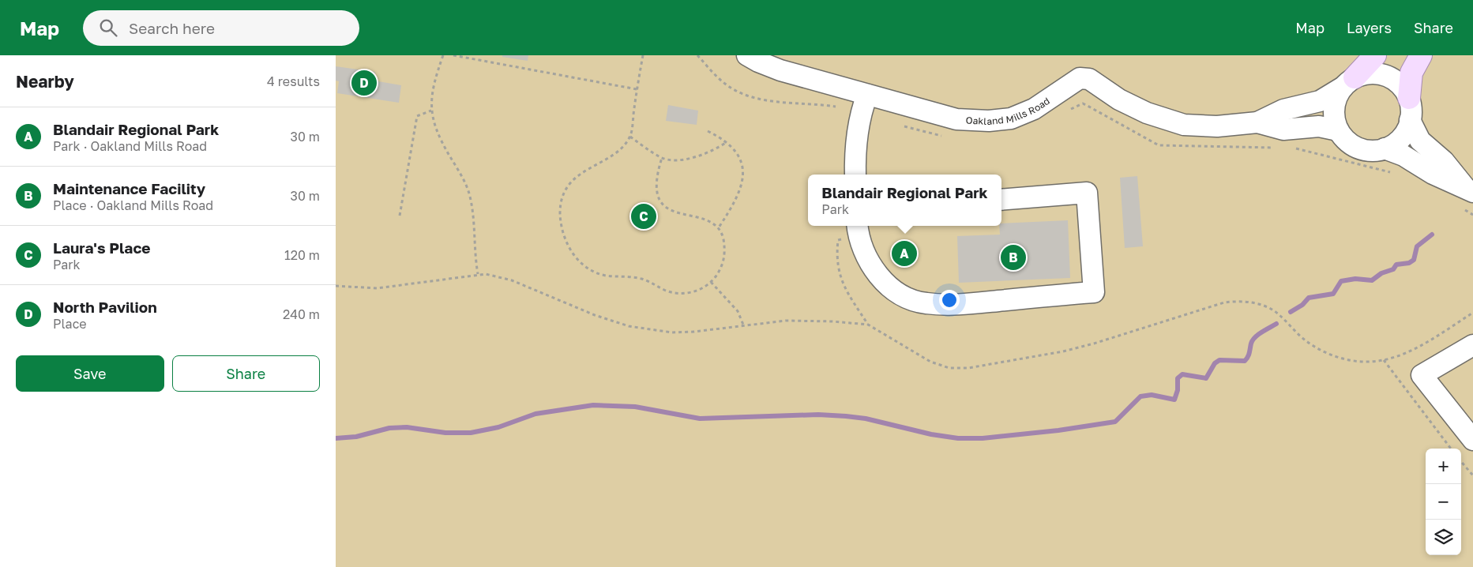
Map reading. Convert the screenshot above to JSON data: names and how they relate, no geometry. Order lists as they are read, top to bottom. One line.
{"streets":{"street":["Oakland Mills Road"]},"page":{"header":"Map","search":"Search here","nav":["Map","Layers","Share"],"heading":["Nearby","4 results"],"pins":["D","C","A","B"],"list":[{"mark":"A","name":"Blandair Regional Park","note":"Park · Oakland Mills Road","value":"30 m"},{"mark":"B","name":"Maintenance Facility","note":"Place · Oakland Mills Road","value":"30 m"},{"mark":"C","name":"Laura's Place","note":"Park","value":"120 m"},{"mark":"D","name":"North Pavilion","note":"Place","value":"240 m"}],"popup":["Blandair Regional Park","Park"],"buttons":["Save","Share"],"map_buttons":["+","−"]}}
